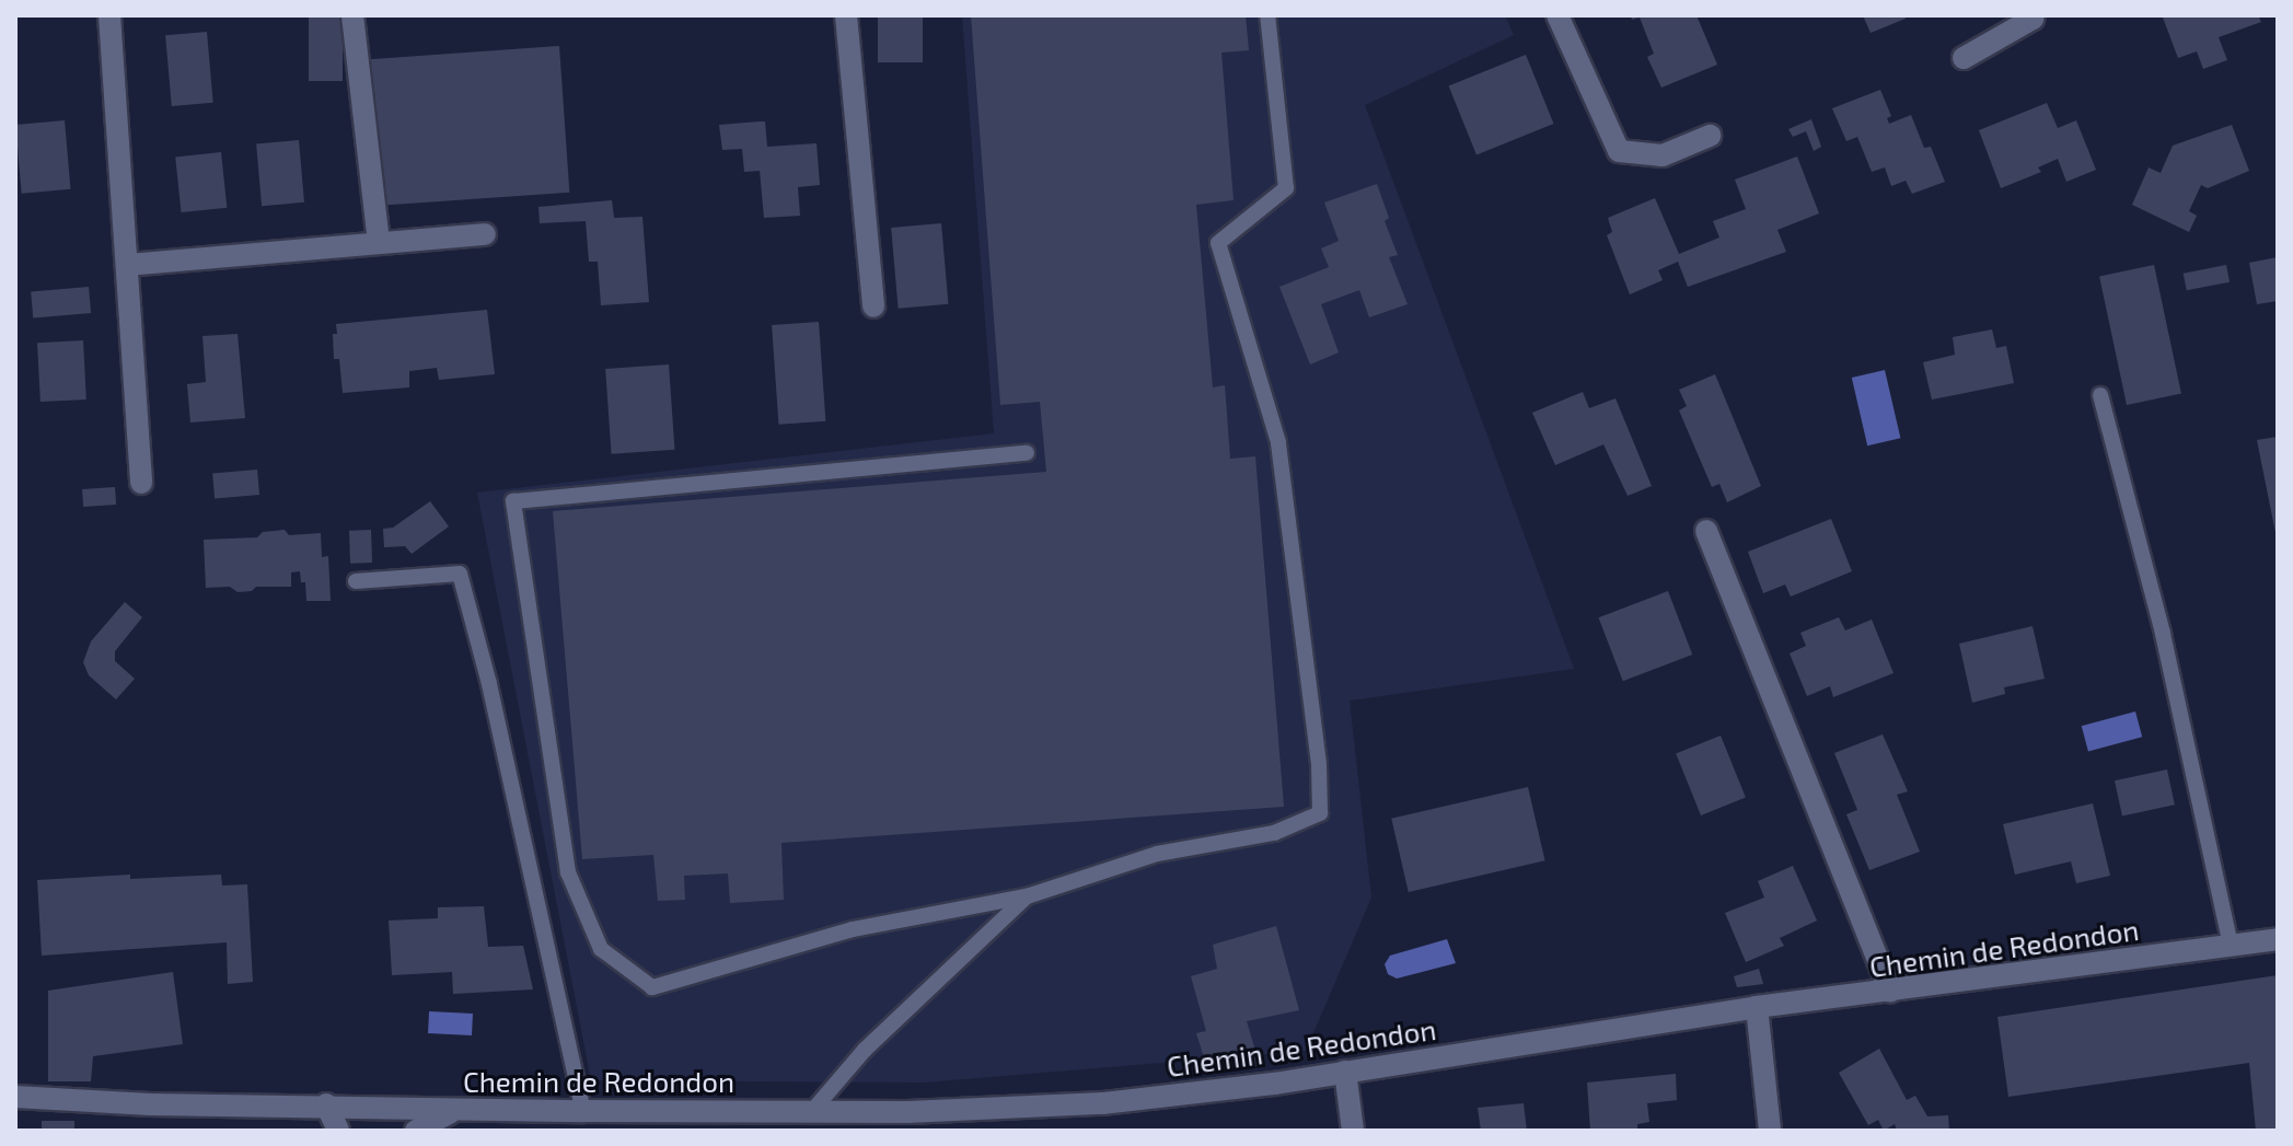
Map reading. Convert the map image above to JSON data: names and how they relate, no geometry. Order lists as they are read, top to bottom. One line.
{"streets":{"street":["Chemin de Redondon"]}}
